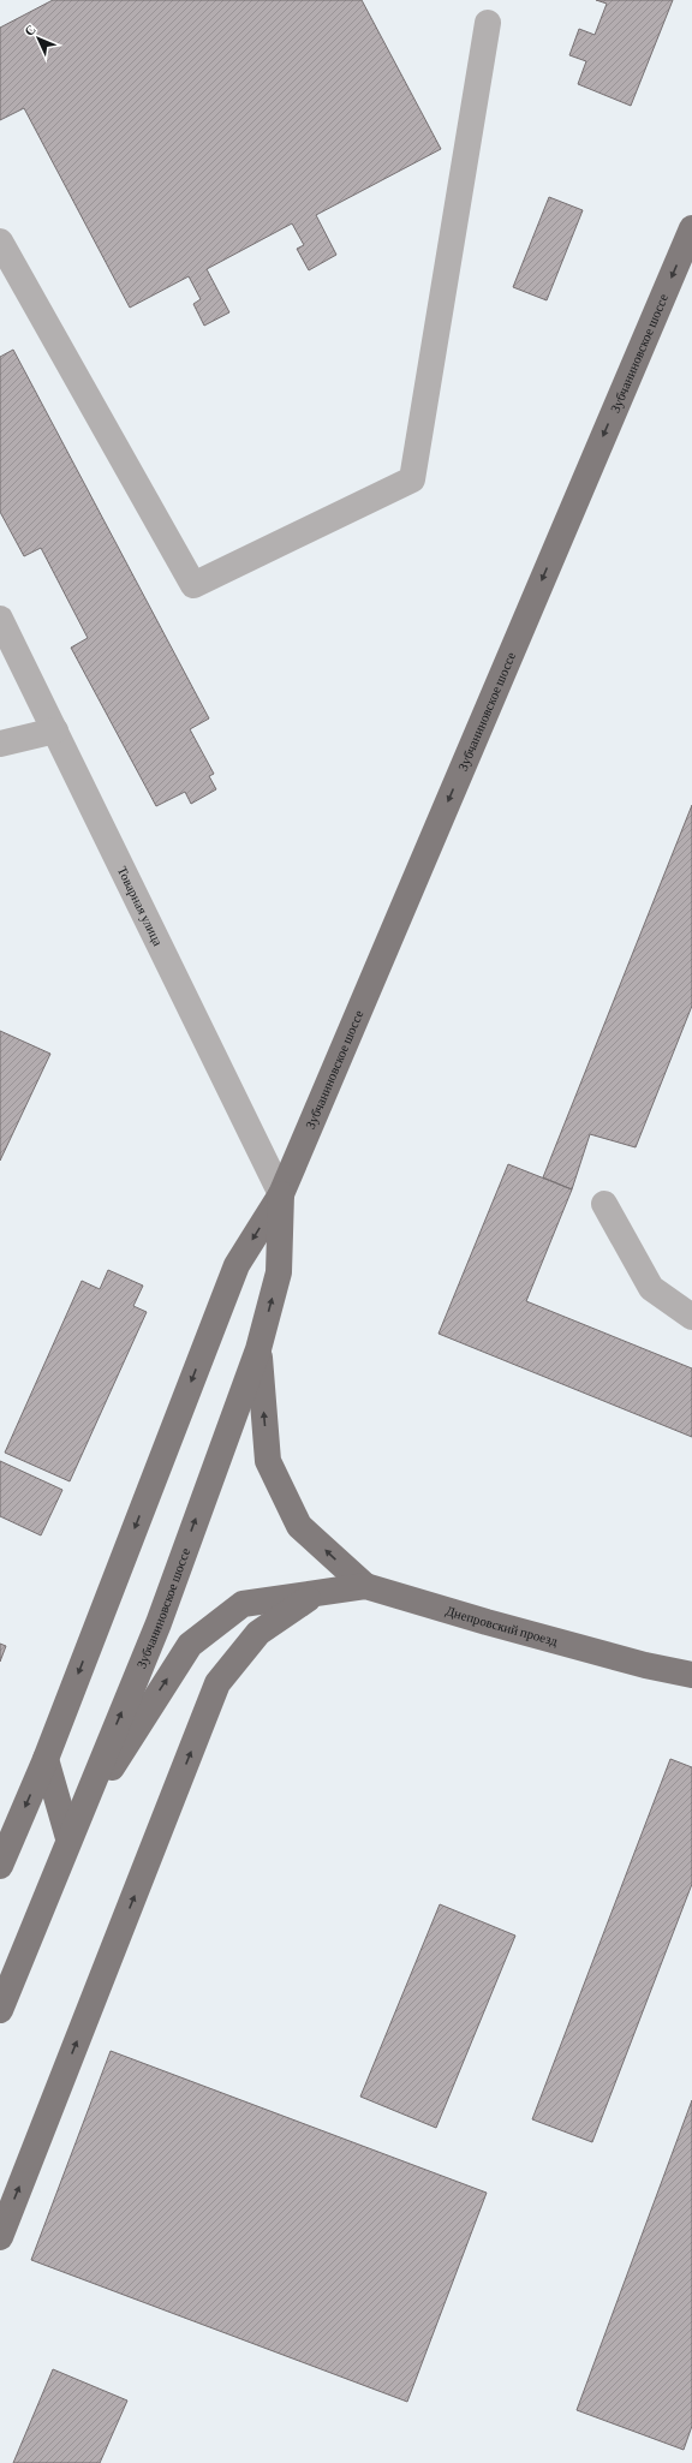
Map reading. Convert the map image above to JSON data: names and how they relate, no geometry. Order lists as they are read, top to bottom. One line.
{"streets":{"main road":["Зубчаниновское шоссе","Днепровский проезд"],"street":["Товарная улица"]},"crossings":[["Зубчаниновское шоссе","Товарная улица"],["Зубчаниновское шоссе","Днепровский проезд"]],"north":"top left"}
